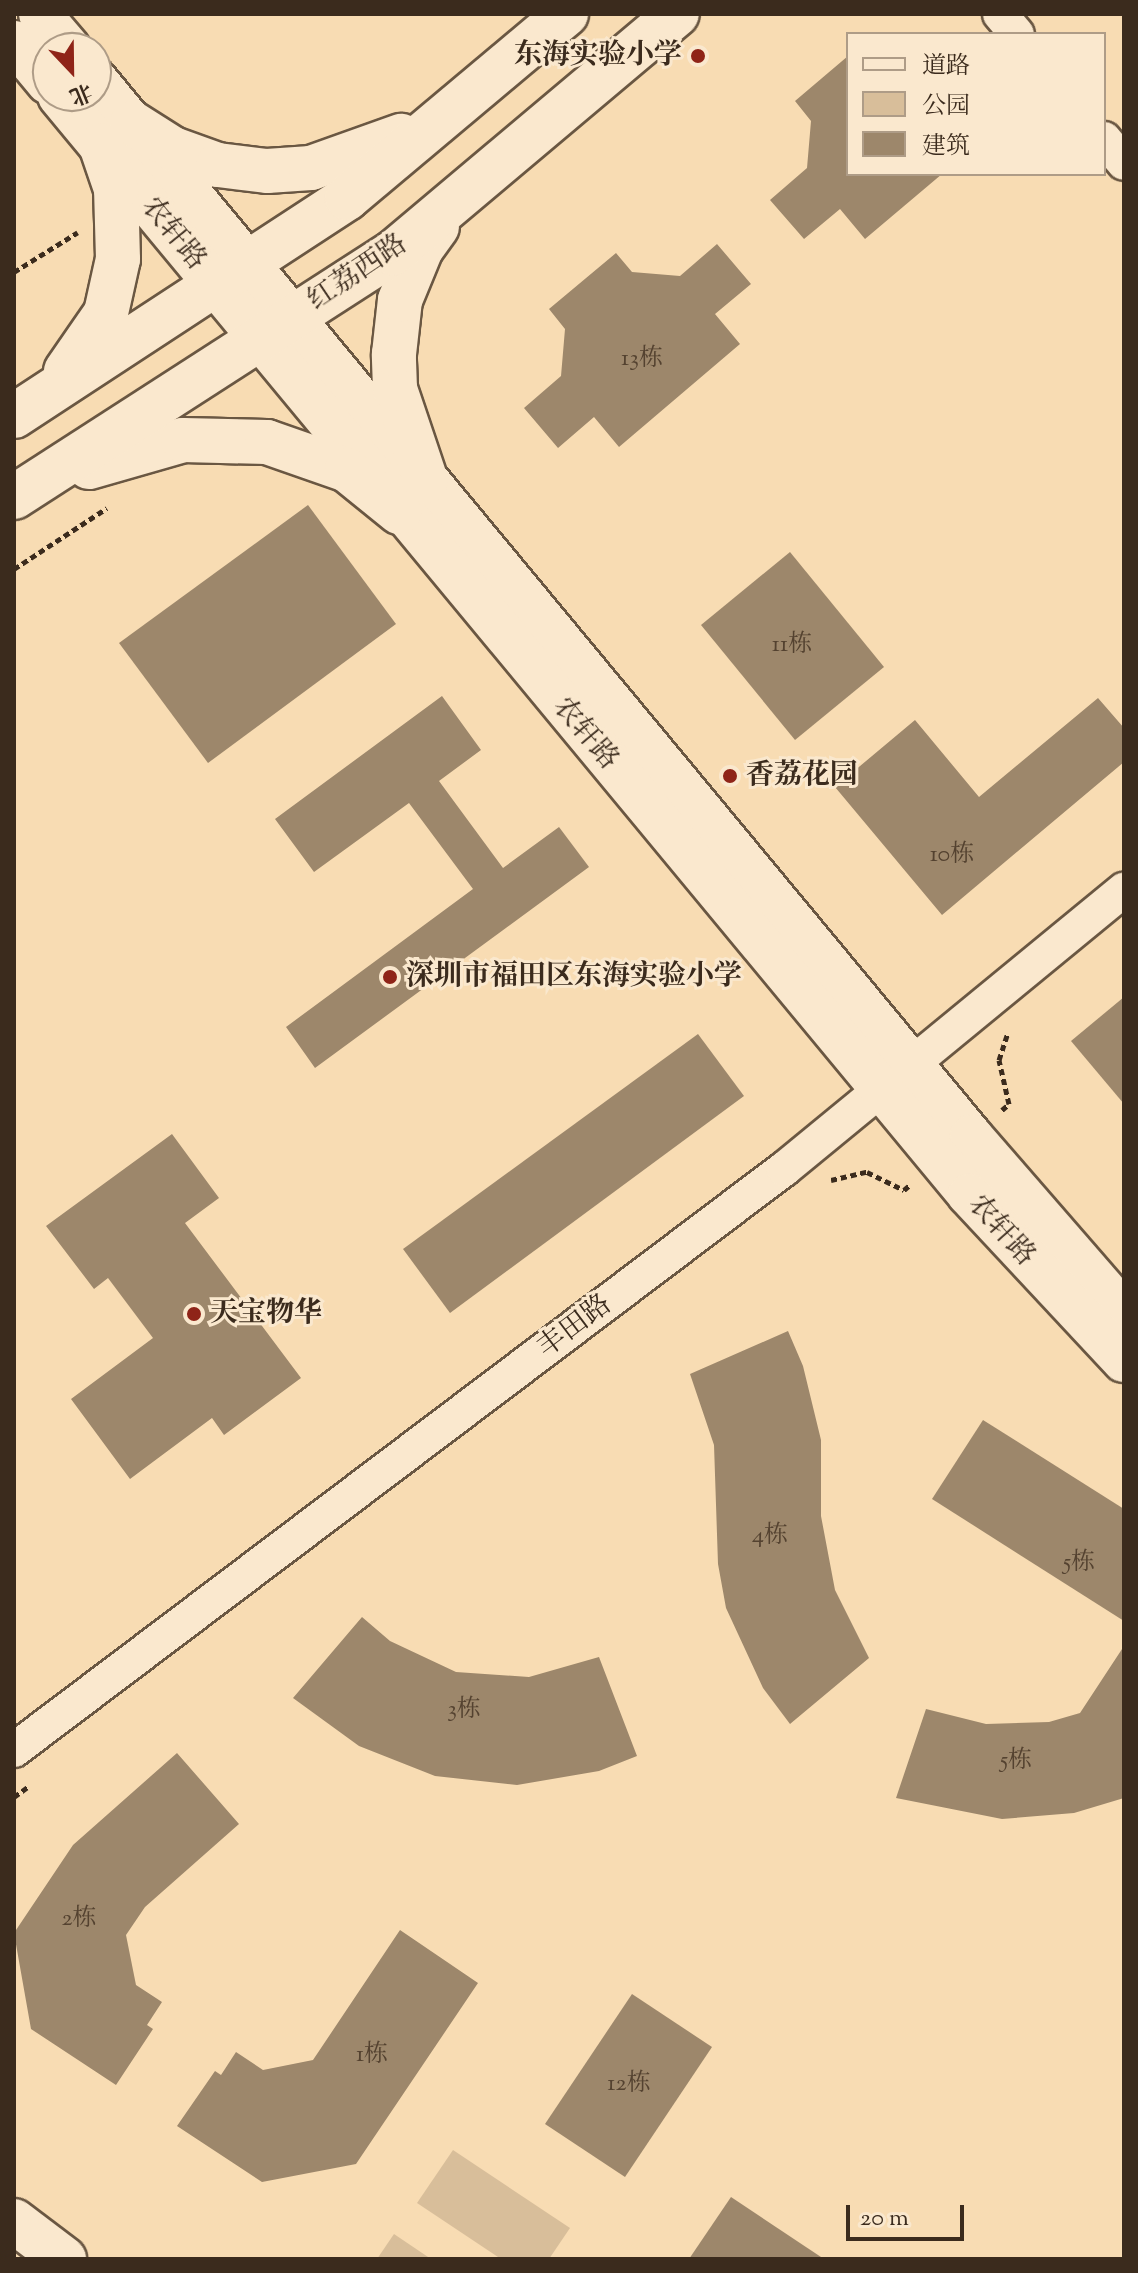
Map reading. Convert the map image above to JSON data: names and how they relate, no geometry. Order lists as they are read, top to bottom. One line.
{"streets":{"main road":["红荔西路"],"street":["农轩路","丰田路"]},"crossings":[["农轩路","红荔西路"],["农轩路","丰田路"]],"places":["东海实验小学","香荔花园","深圳市福田区东海实验小学","天宝物华"],"house_numbers":["13栋","11栋","10栋","4栋","5栋","3栋","5栋","2栋","1栋","12栋"],"legend":["道路","公园","建筑"],"scale_bar":"20 m","north":"bottom"}
